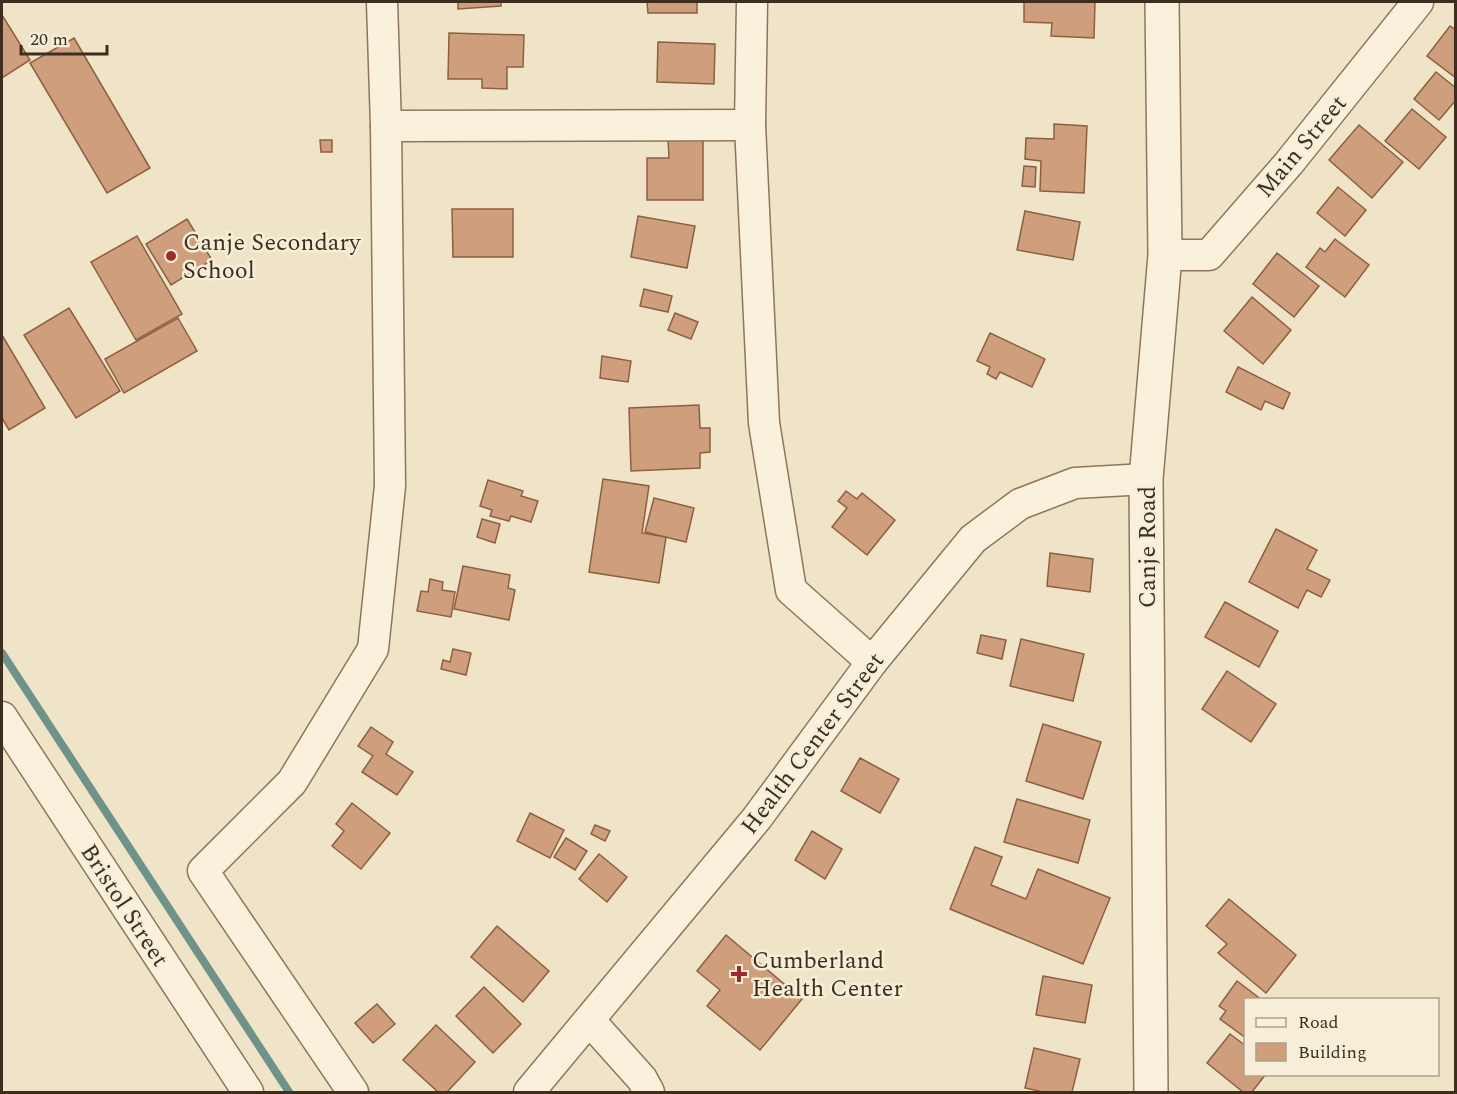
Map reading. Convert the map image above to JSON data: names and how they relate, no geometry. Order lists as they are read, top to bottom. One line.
{"streets":{"street":["Main Street","Canje Road","Health Center Street","Bristol Street"]},"crossings":[["Main Street","Canje Road"],["Canje Road","Health Center Street"]],"places":{"other":["Canje Secondary School"],"health":["Cumberland Health Center"]},"legend":["Road","Building"],"scale_bar":"20 m"}
